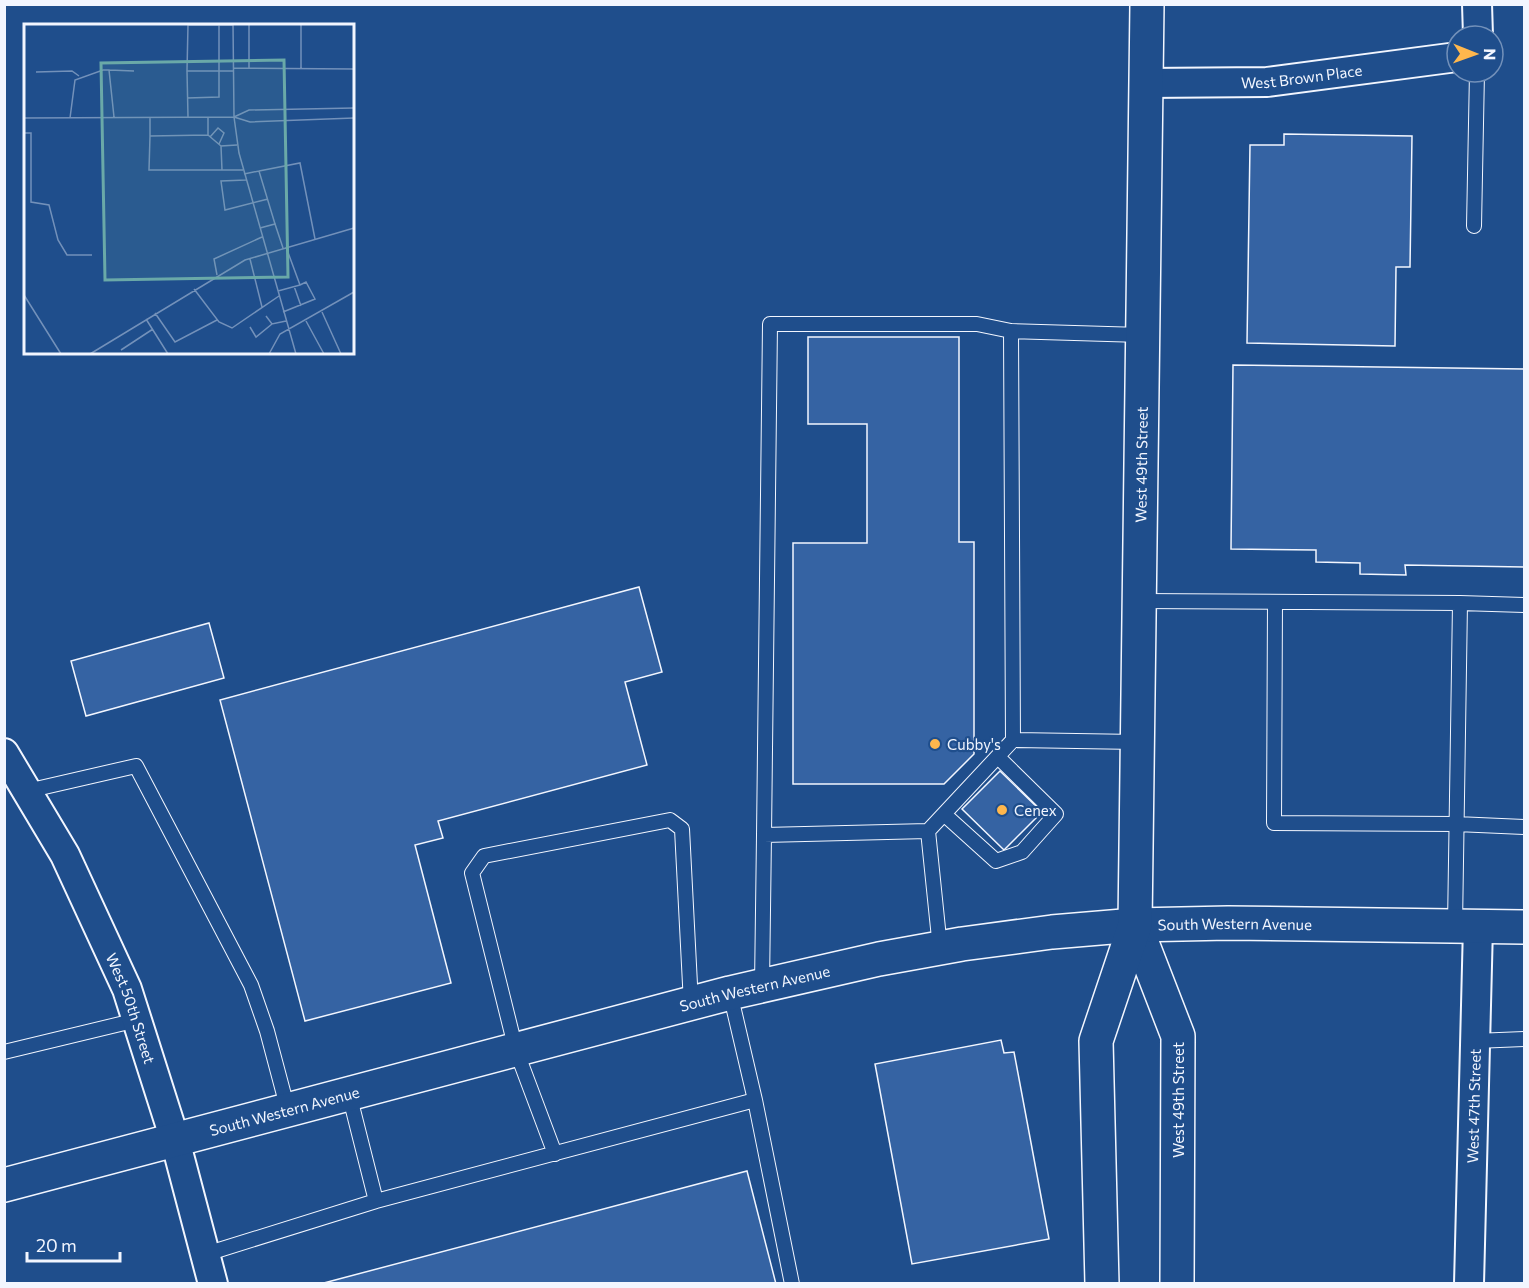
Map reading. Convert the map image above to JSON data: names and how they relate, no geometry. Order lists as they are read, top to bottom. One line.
{"streets":{"main road":["West 49th Street","South Western Avenue"],"street":["West Brown Place","West 50th Street","West 47th Street"]},"crossings":[["West Brown Place","West 49th Street"],["West 49th Street","South Western Avenue"],["South Western Avenue","West 50th Street"],["South Western Avenue","West 47th Street"]],"places":["Cubby's","Cenex"],"scale_bar":"20 m","north":"right"}
